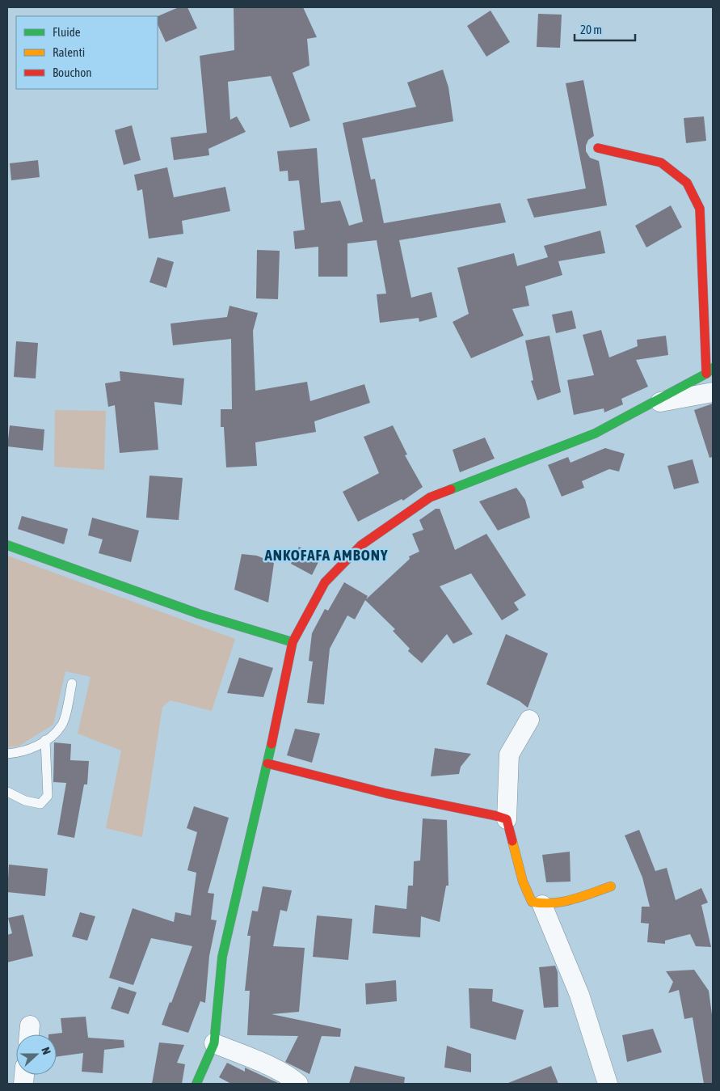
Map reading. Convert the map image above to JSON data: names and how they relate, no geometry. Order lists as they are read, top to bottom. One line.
{"districts":["ANKOFAFA AMBONY"],"legend":["Fluide","Ralenti","Bouchon"],"scale_bar":"20 m","north":"right"}
